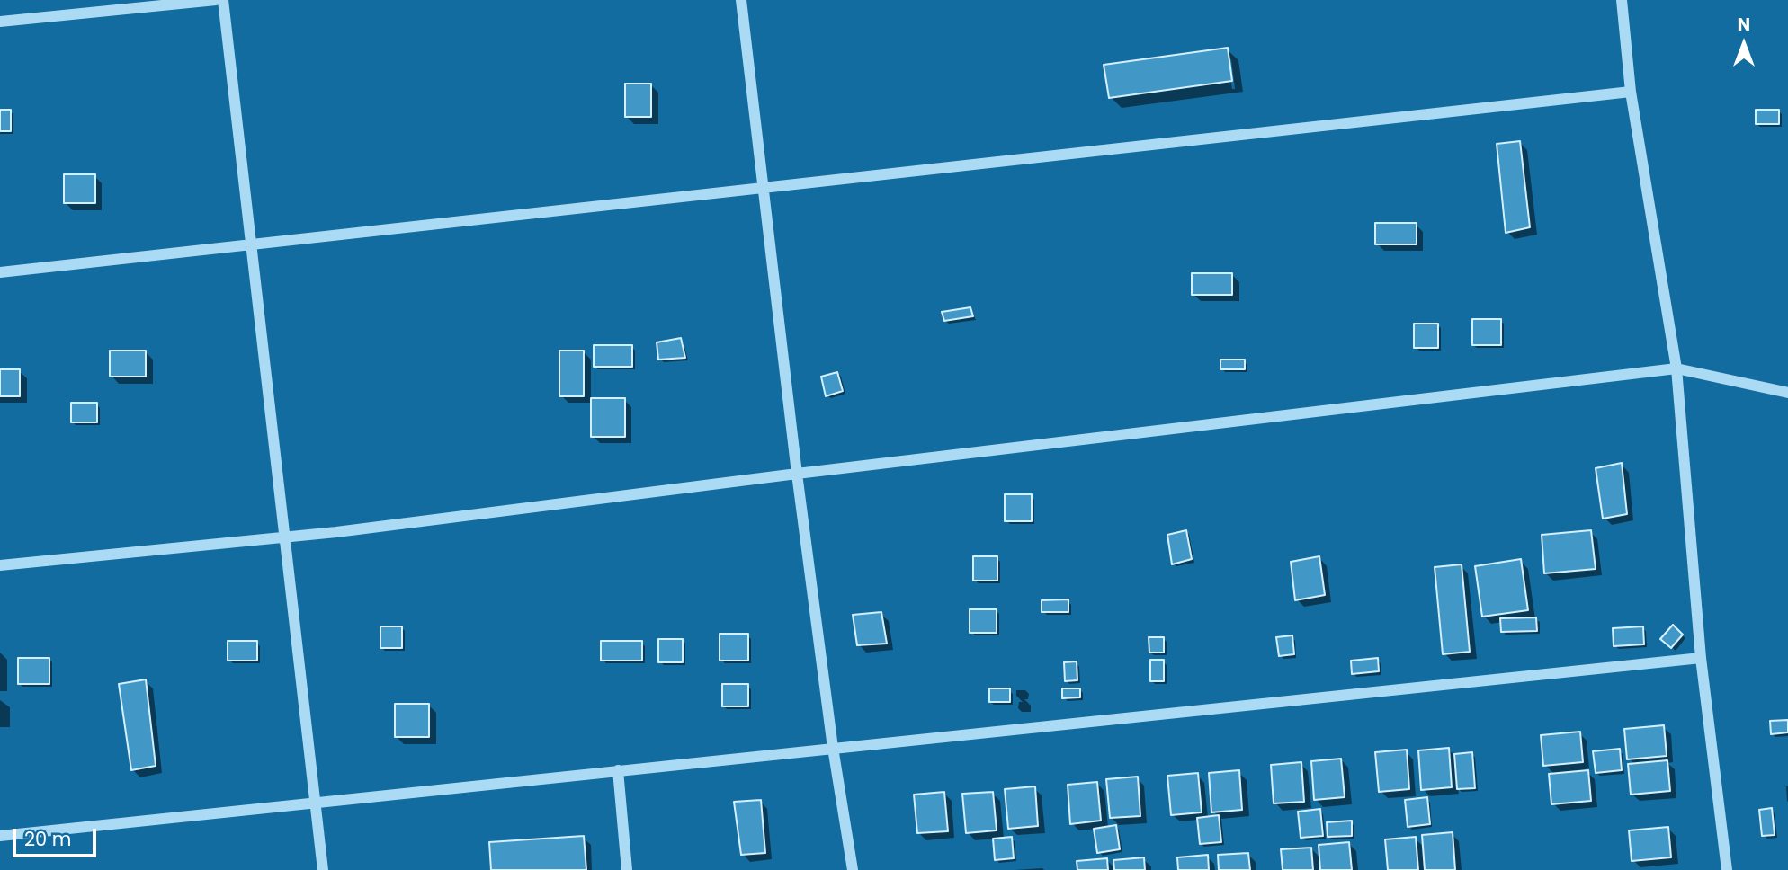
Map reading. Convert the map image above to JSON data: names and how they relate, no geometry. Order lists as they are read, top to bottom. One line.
{"scale_bar":"20 m","north":"top"}
